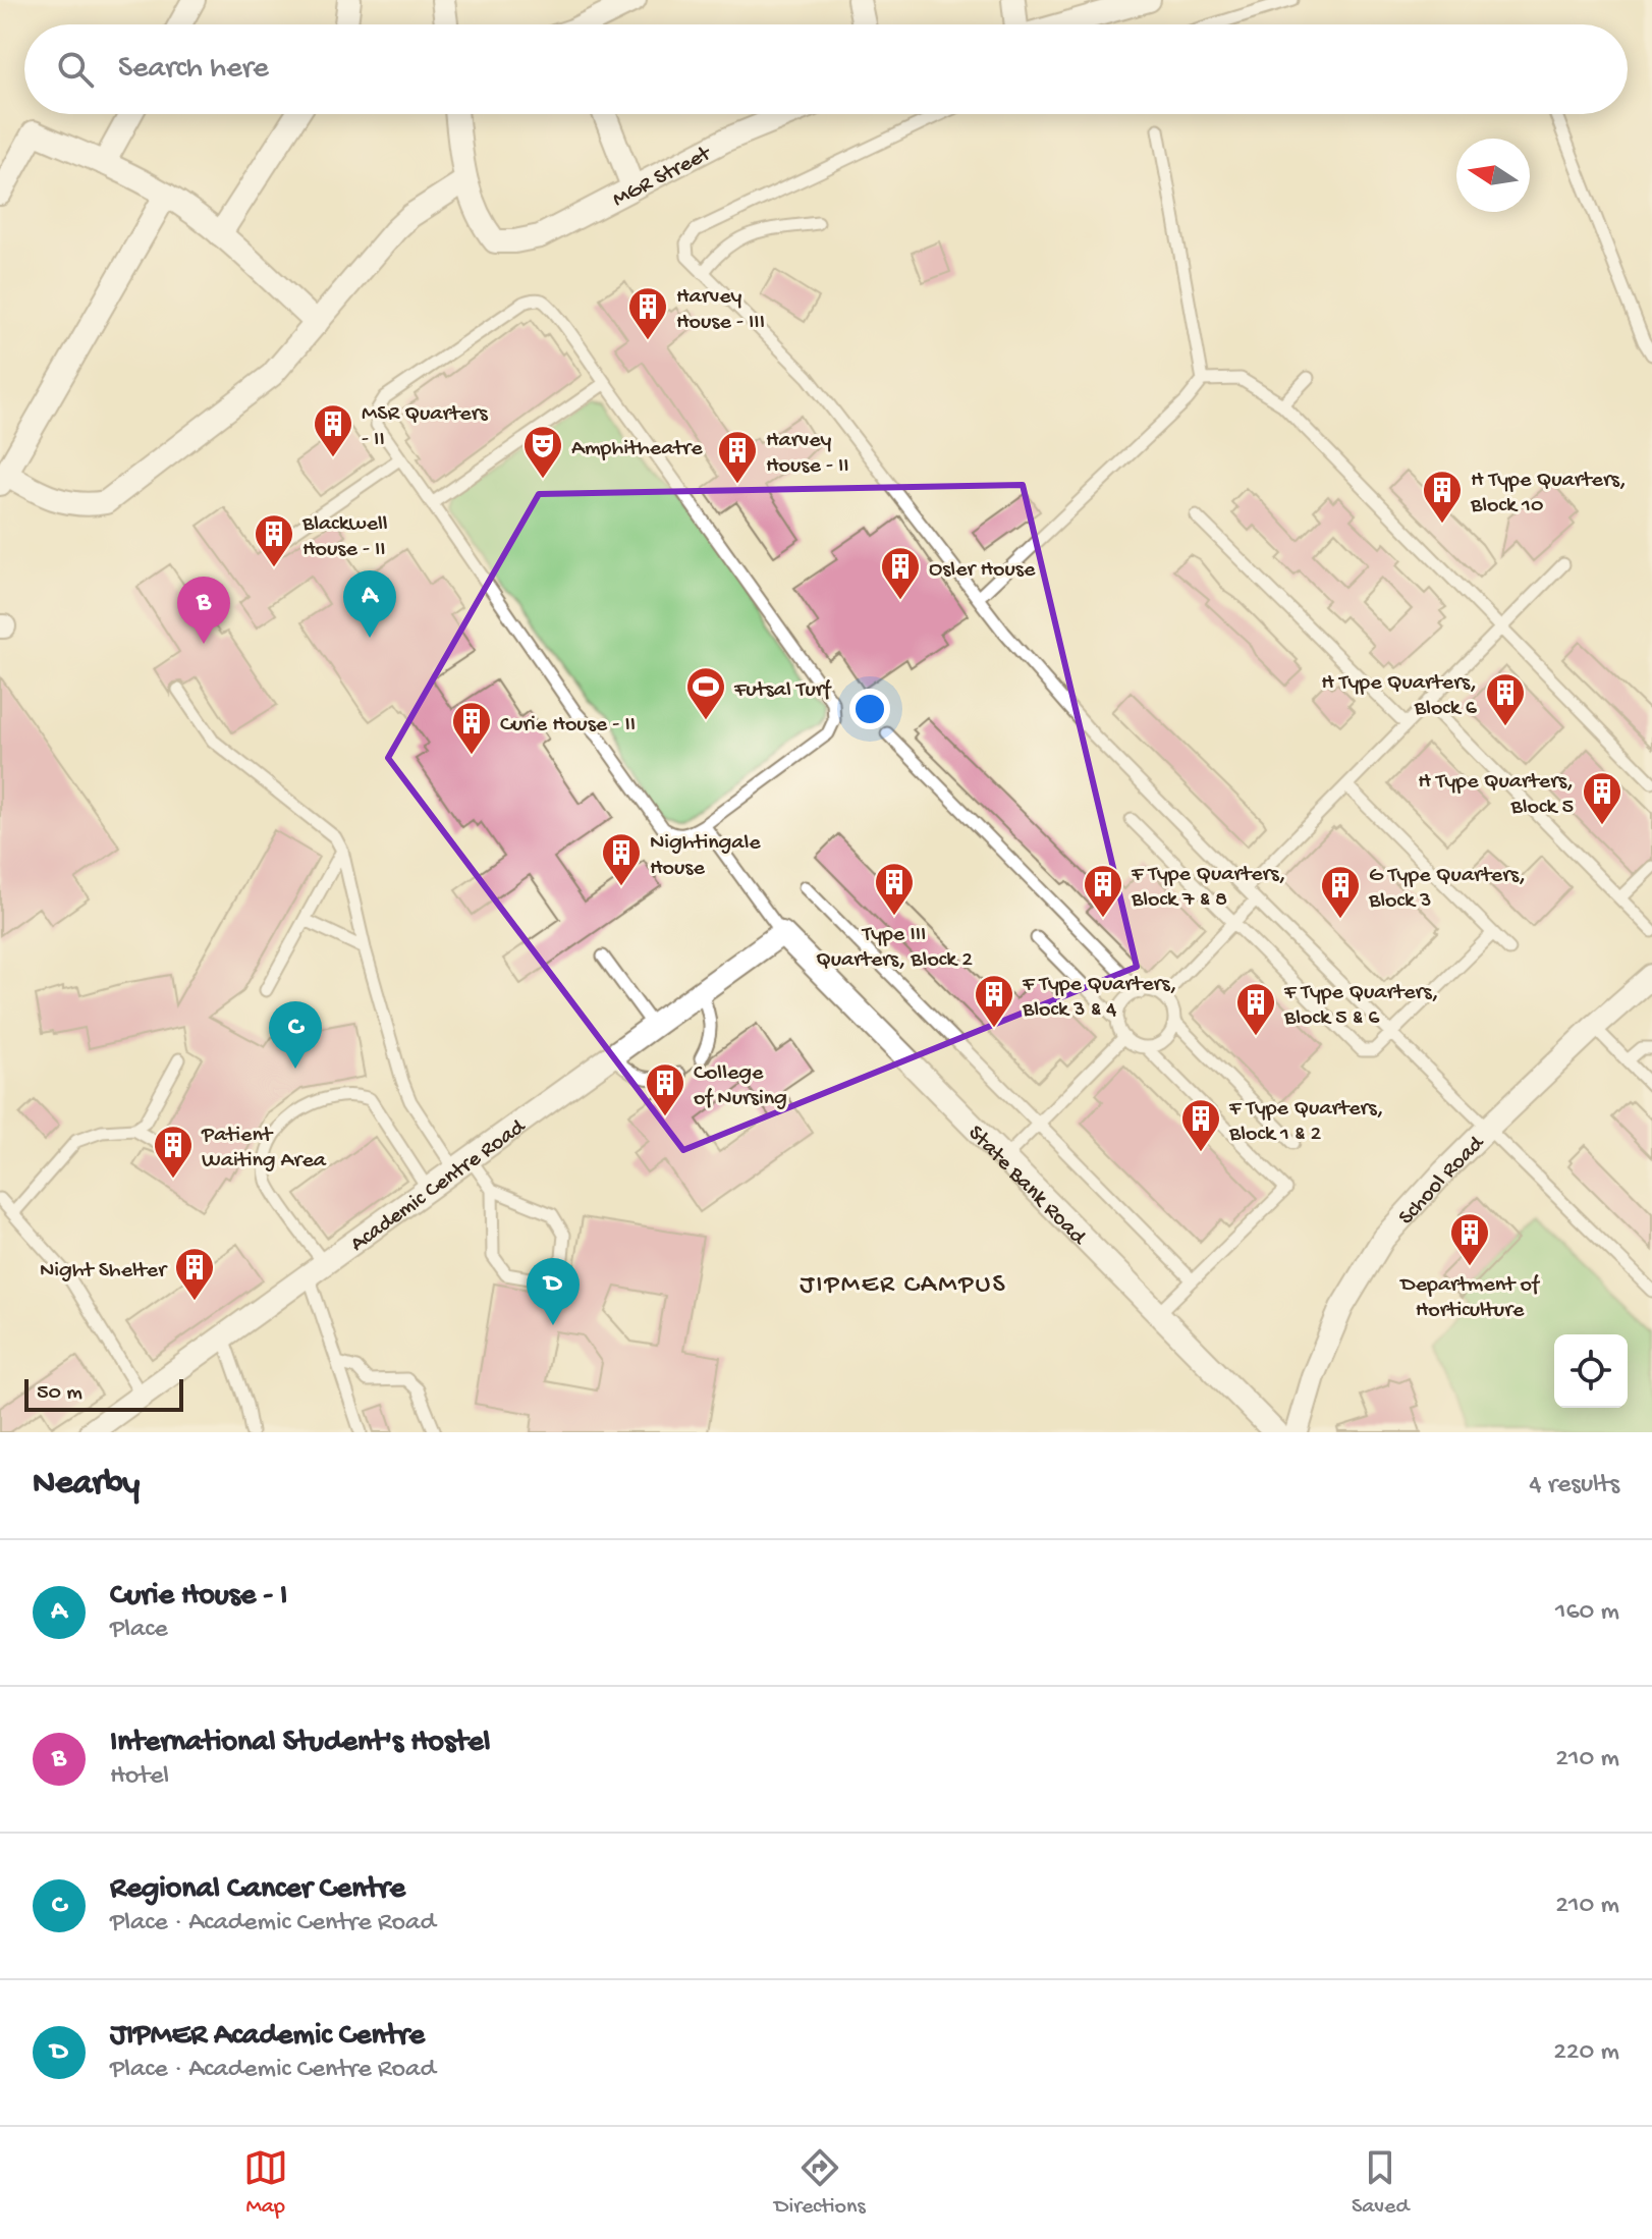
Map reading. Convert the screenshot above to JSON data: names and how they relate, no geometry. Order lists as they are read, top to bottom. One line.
{"streets":{"street":["MGR Street","School Road","Academic Centre Road","State Bank Road"]},"crossings":[["Academic Centre Road","State Bank Road"]],"districts":["JIPMER CAMPUS"],"places":{"building":["Harvey House - III","MSR Quarters - II","Harvey House - II","H Type Quarters, Block 10","Blackwell House - II","Osler House","H Type Quarters, Block 6","Curie House - II","H Type Quarters, Block 5","Nightingale House","Type III Quarters, Block 2","F Type Quarters, Block 7 & 8","G Type Quarters, Block 3","F Type Quarters, Block 3 & 4","F Type Quarters, Block 5 & 6","College of Nursing","F Type Quarters, Block 1 & 2","Patient Waiting Area","Department of Horticulture","Night Shelter"],"theatre":["Amphitheatre"],"sports":["Futsal Turf"]},"scale_bar":"50 m","north":"left","page":{"search":"Search here","pins":["A","B","C","D"],"scale":"50 m","heading":["Nearby","4 results"],"list":[{"mark":"A","name":"Curie House - I","note":"Place","value":"160 m"},{"mark":"B","name":"International Student's Hostel","note":"Hotel","value":"210 m"},{"mark":"C","name":"Regional Cancer Centre","note":"Place · Academic Centre Road","value":"210 m"},{"mark":"D","name":"JIPMER Academic Centre","note":"Place · Academic Centre Road","value":"220 m"}],"nav":["Map","Directions","Saved"]}}
